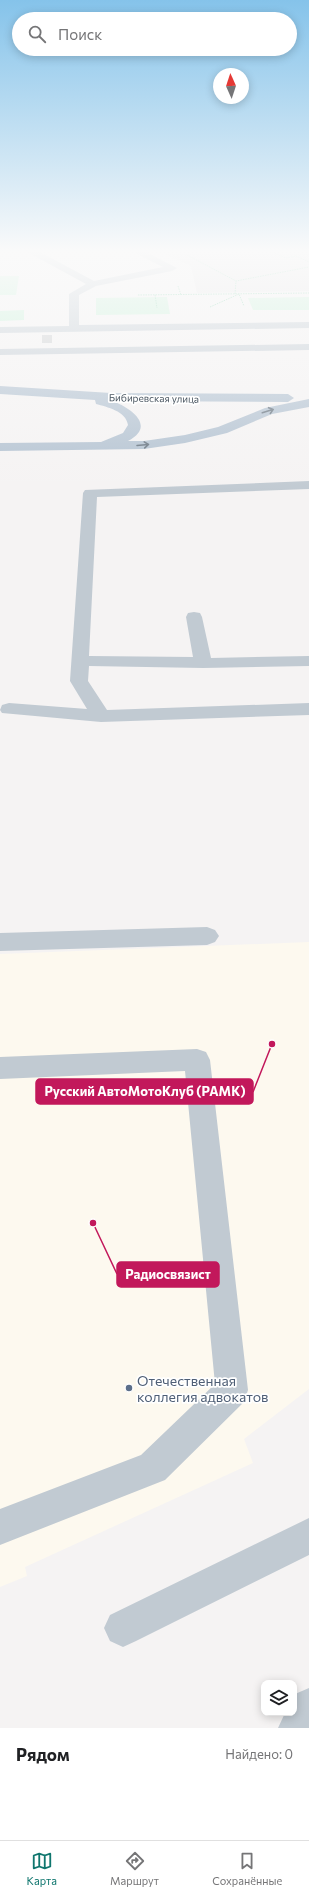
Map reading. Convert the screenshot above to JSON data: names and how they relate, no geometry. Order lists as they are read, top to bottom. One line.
{"streets":{"main road":["Бибиревская улица"]},"places":["Русский АвтоМотоКлуб (РАМК)","Радиосвязист","Отечественная коллегия адвокатов"],"north":"top","page":{"search":"Поиск","heading":["Рядом","Найдено: 0"],"nav":["Карта","Маршрут","Сохранённые"]}}
